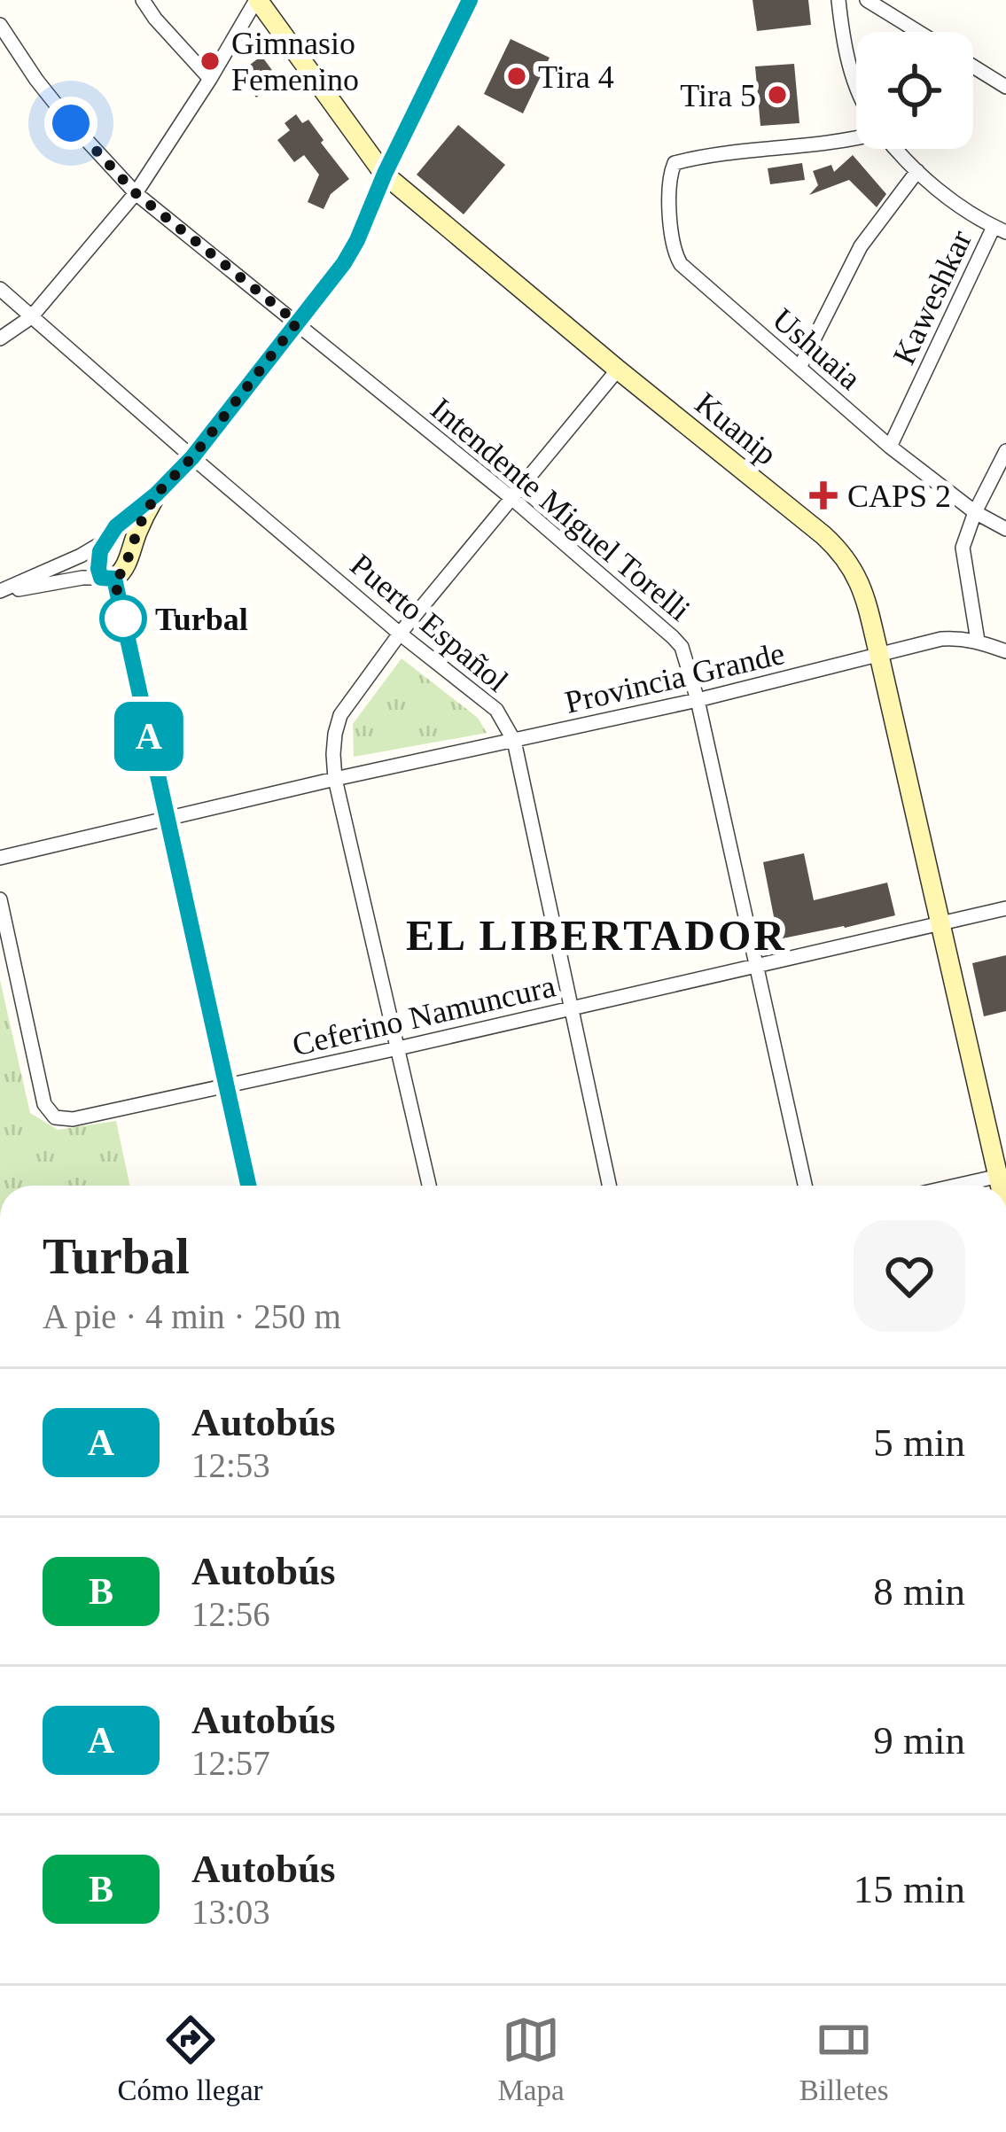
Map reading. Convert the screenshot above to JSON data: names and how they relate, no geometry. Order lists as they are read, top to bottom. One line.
{"streets":{"main road":["Kuanip"],"street":["Kaweshkar","Ushuaia","Intendente Miguel Torelli","Puerto Español","Provincia Grande","Ceferino Namuncura"]},"crossings":[["Kaweshkar","Ushuaia"],["Kuanip","Provincia Grande"],["Kuanip","Ceferino Namuncura"],["Intendente Miguel Torelli","Provincia Grande"],["Intendente Miguel Torelli","Ceferino Namuncura"],["Puerto Español","Provincia Grande"],["Puerto Español","Ceferino Namuncura"]],"districts":["EL LIBERTADOR"],"places":{"other":["Gimnasio Femenino","Tira 4","Tira 5","Turbal"],"health":["CAPS 2"]},"lines":["bus line A"],"page":{"on_map":"A","heading":["Turbal","A pie · 4 min · 250 m"],"list":[{"mark":"A","name":"Autobús","note":"12:53","value":"5 min"},{"mark":"B","name":"Autobús","note":"12:56","value":"8 min"},{"mark":"A","name":"Autobús","note":"12:57","value":"9 min"},{"mark":"B","name":"Autobús","note":"13:03","value":"15 min"}],"tabs":["Cómo llegar","Mapa","Billetes"]}}
